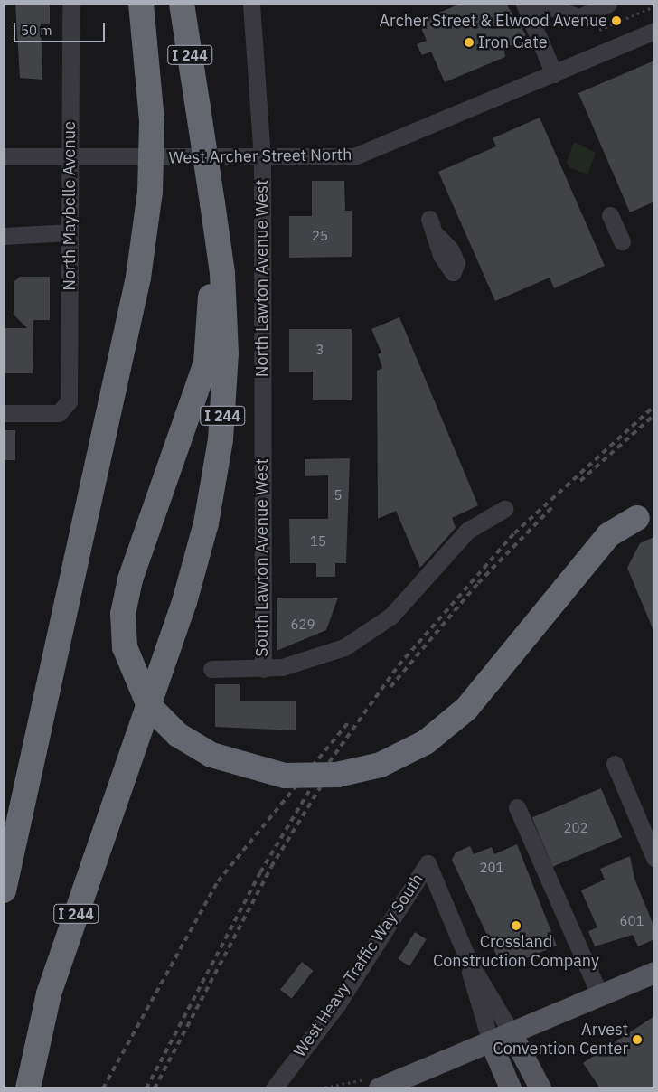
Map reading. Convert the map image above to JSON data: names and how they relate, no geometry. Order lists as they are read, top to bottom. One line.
{"streets":{"highway":["I 244"],"street":["West Archer Street North","North Maybelle Avenue","North Lawton Avenue West","South Lawton Avenue West","West Heavy Traffic Way South"]},"crossings":[["West Archer Street North","North Maybelle Avenue"],["West Archer Street North","North Lawton Avenue West"],["North Lawton Avenue West","South Lawton Avenue West"]],"places":["Archer Street & Elwood Avenue","Iron Gate","Crossland Construction Company","Arvest Convention Center"],"house_numbers":["25","3","5","15","629","202","201","601"],"scale_bar":"50 m"}
